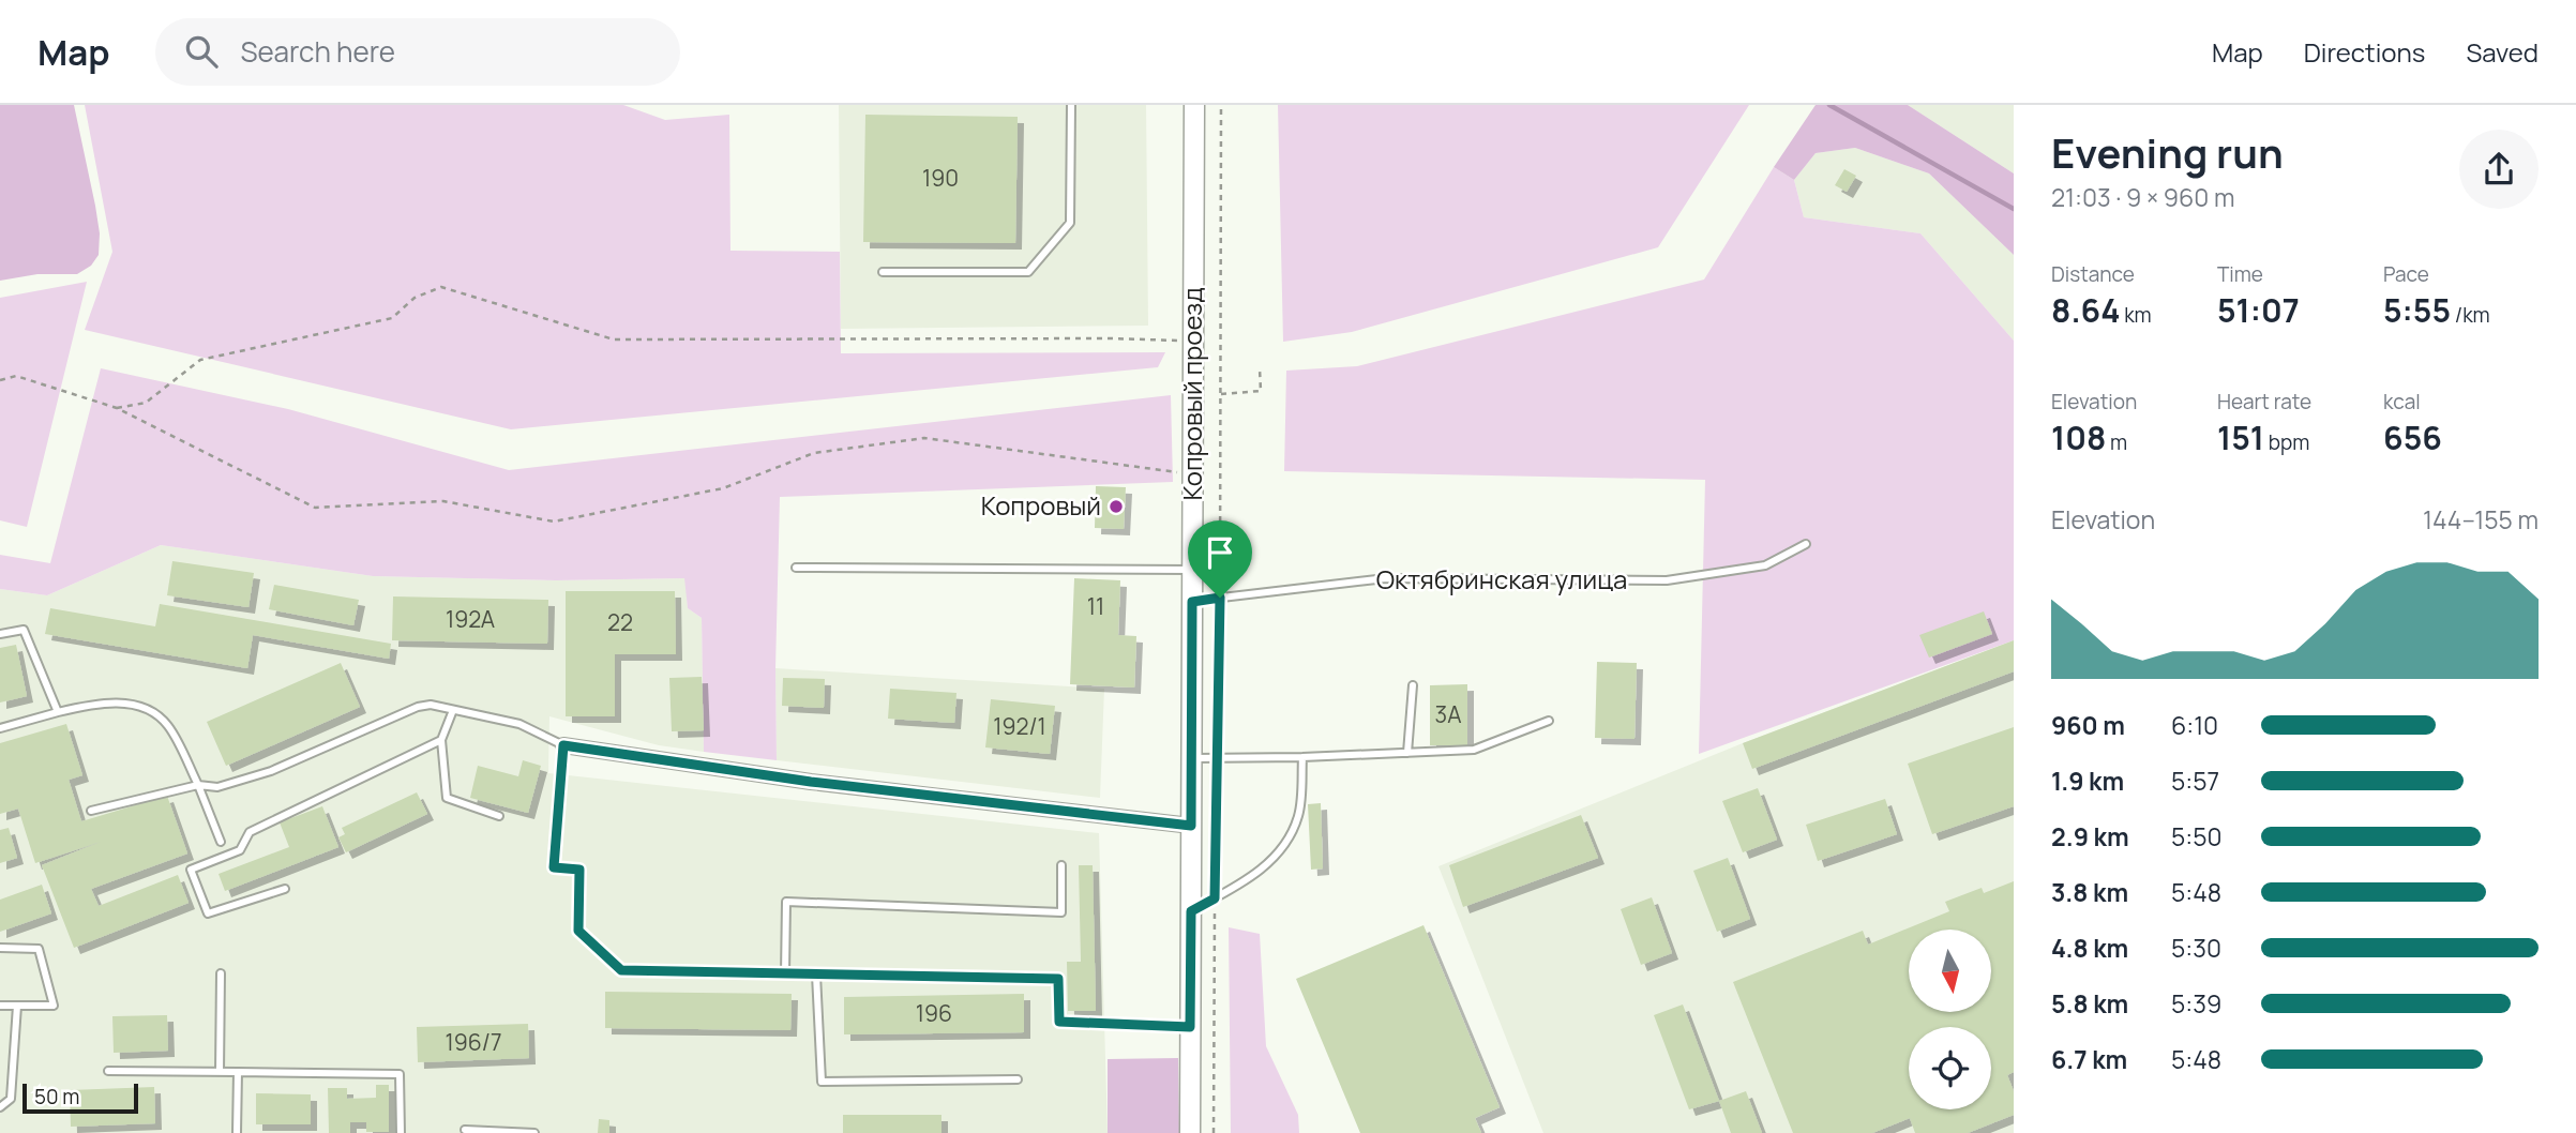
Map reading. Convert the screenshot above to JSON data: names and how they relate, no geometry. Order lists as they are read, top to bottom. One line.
{"streets":{"main road":["Копровый проезд"],"lane":["Октябринская улица"]},"crossings":[["Копровый проезд","Октябринская улица"]],"places":["Копровый"],"house_numbers":["190","11","192А","22","3А","192/1","196","196/7"],"scale_bar":"50 m","north":"bottom","page":{"header":"Map","search":"Search here","nav":["Map","Directions","Saved"],"heading":["Evening run","21:03 · 9 × 960 m"],"stats":[["Distance","8.64 km"],["Time","51:07"],["Pace","5:55 /km"],["Elevation","108 m"],["Heart rate","151 bpm"],["kcal","656"]],"chart":["Elevation","144–155 m"],"list":[{"name":"960 m","note":"6:10"},{"name":"1.9 km","note":"5:57"},{"name":"2.9 km","note":"5:50"},{"name":"3.8 km","note":"5:48"},{"name":"4.8 km","note":"5:30"},{"name":"5.8 km","note":"5:39"},{"name":"6.7 km","note":"5:48"}],"scale":"50 m"}}
